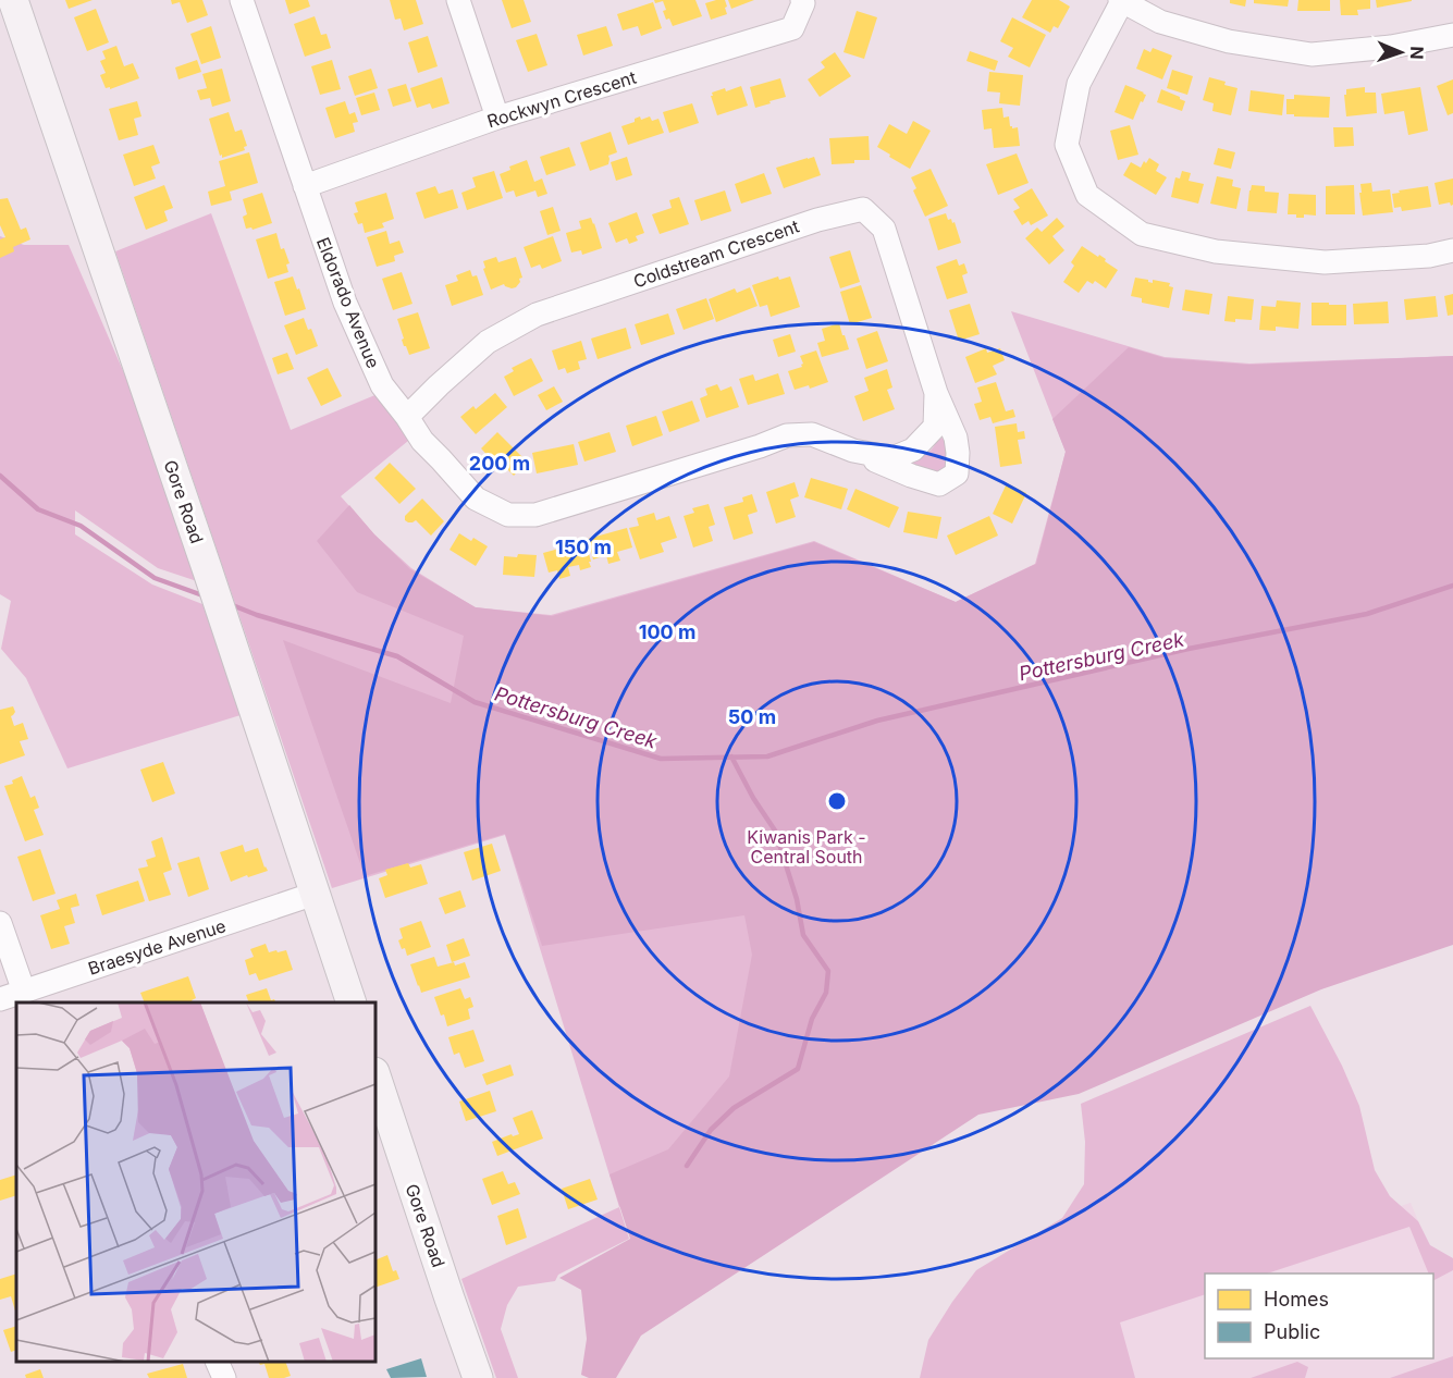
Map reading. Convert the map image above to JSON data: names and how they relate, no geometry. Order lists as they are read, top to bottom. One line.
{"streets":{"main road":["Gore Road"],"street":["Rockwyn Crescent","Coldstream Crescent","Eldorado Avenue","Braesyde Avenue"]},"crossings":[["Rockwyn Crescent","Eldorado Avenue"],["Coldstream Crescent","Eldorado Avenue"],["Gore Road","Braesyde Avenue"]],"water":["Pottersburg Creek"],"parks":["Kiwanis Park - Central South"],"legend":["Homes","Public"],"north":"right","rings":["200 m","150 m","100 m","50 m"]}
